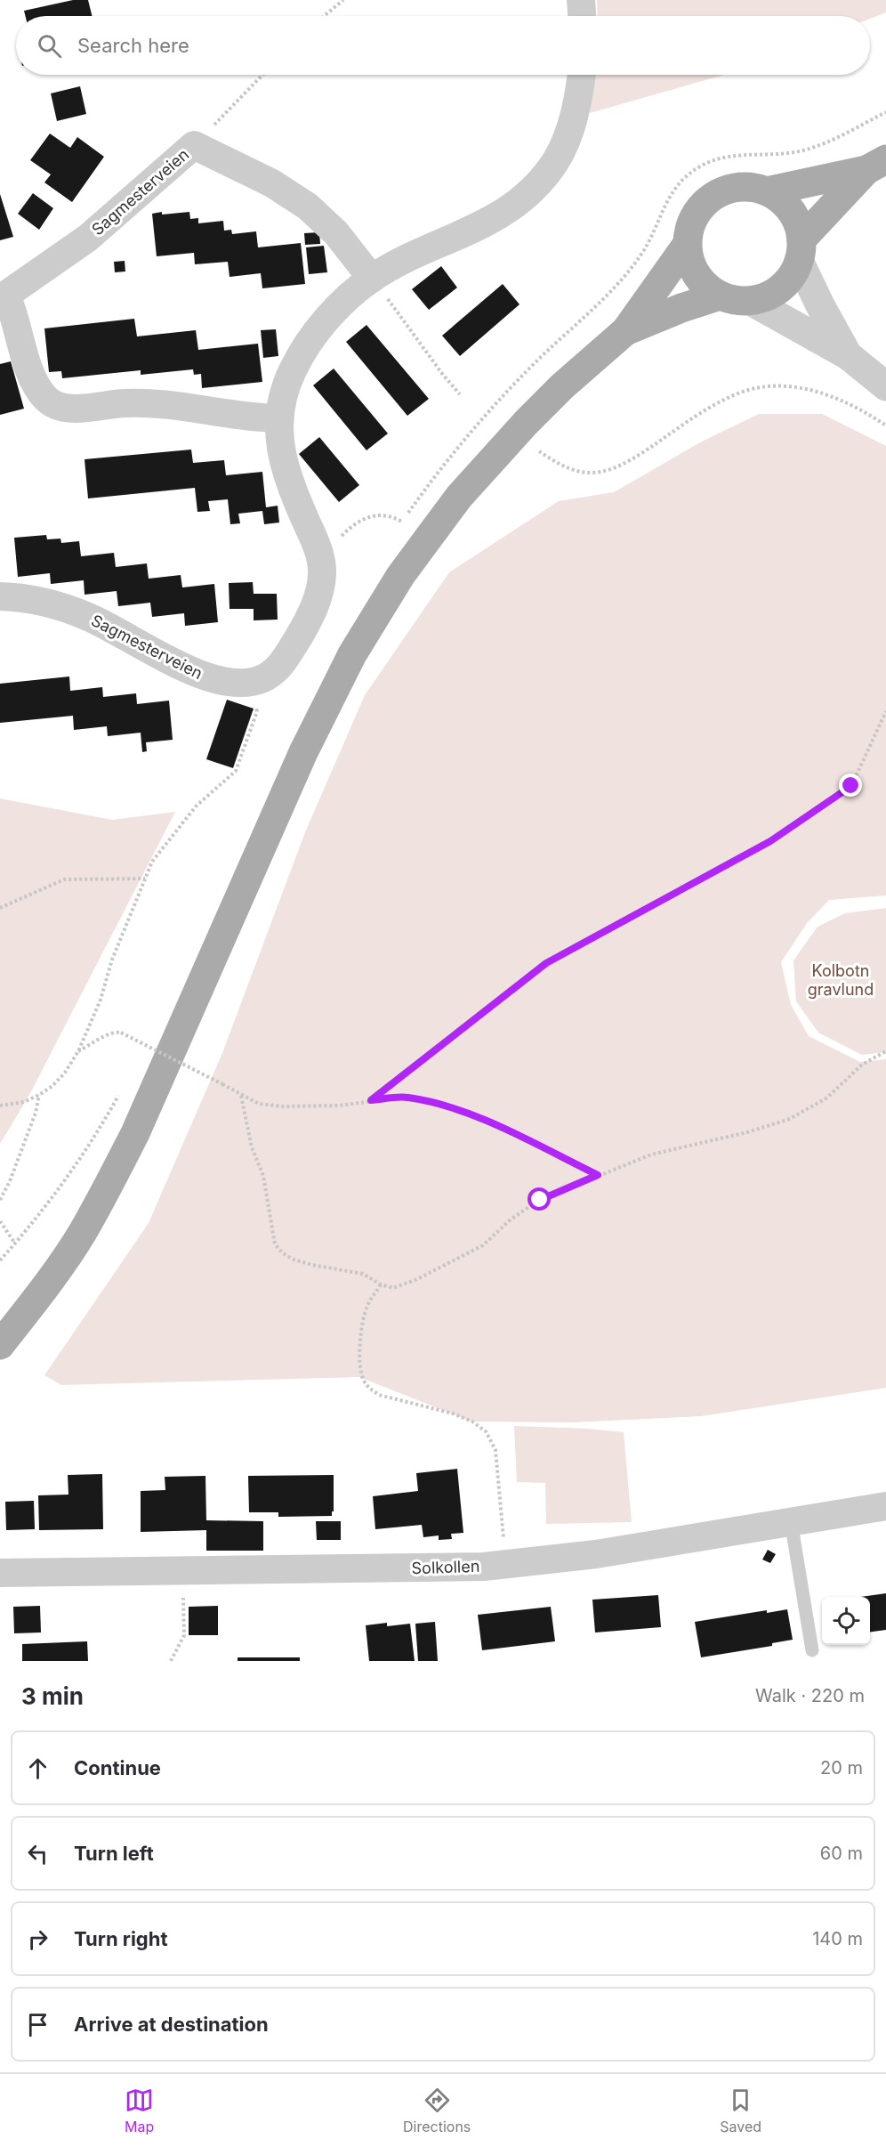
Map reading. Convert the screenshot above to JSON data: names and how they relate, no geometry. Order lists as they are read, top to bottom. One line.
{"streets":{"street":["Sagmesterveien","Solkollen"]},"parks":["Kolbotn gravlund"],"page":{"search":"Search here","heading":["3 min","Walk · 220 m"],"list":[["Continue","20 m"],["Turn left","60 m"],["Turn right","140 m"],"Arrive at destination"],"nav":["Map","Directions","Saved"]}}
